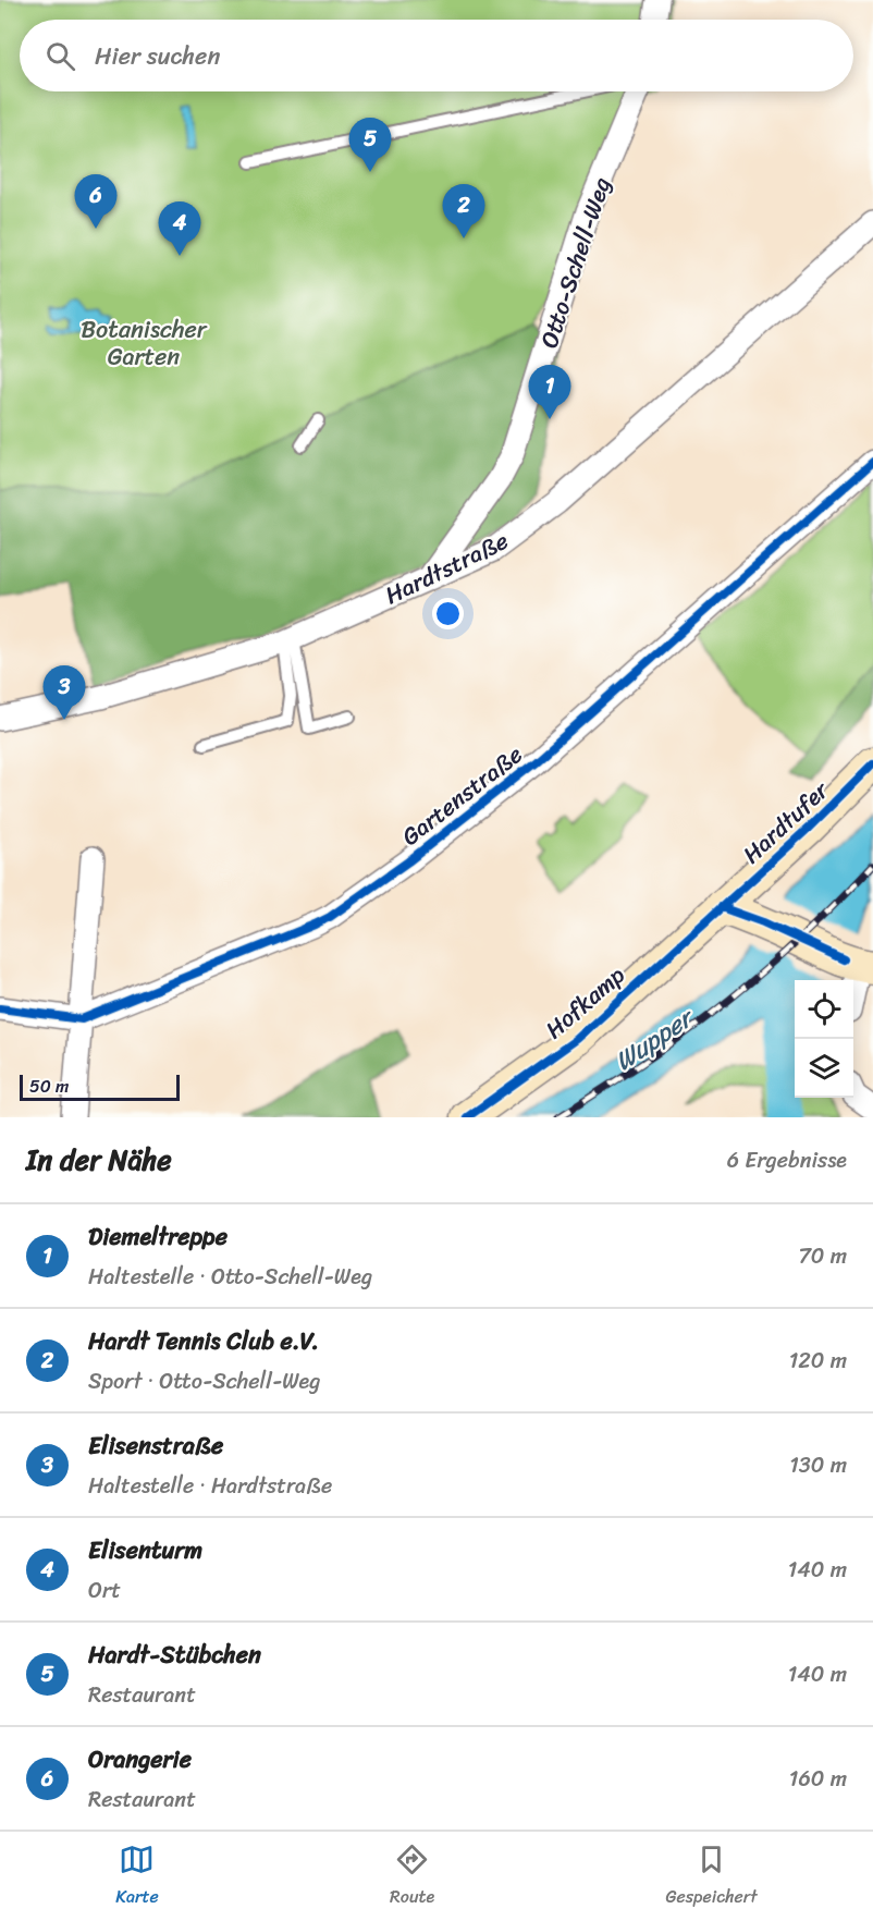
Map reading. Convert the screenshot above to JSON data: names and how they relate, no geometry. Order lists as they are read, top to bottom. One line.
{"streets":{"street":["Otto-Schell-Weg","Hardtstraße","Gartenstraße","Hardtufer","Hofkamp"]},"crossings":[["Otto-Schell-Weg","Hardtstraße"],["Hardtufer","Hofkamp"]],"water":["Wupper"],"parks":["Botanischer Garten"],"scale_bar":"50 m","page":{"search":"Hier suchen","pins":["5","6","2","4","1","3"],"scale":"50 m","heading":["In der Nähe","6 Ergebnisse"],"list":[{"mark":"1","name":"Diemeltreppe","note":"Haltestelle · Otto-Schell-Weg","value":"70 m"},{"mark":"2","name":"Hardt Tennis Club e.V.","note":"Sport · Otto-Schell-Weg","value":"120 m"},{"mark":"3","name":"Elisenstraße","note":"Haltestelle · Hardtstraße","value":"130 m"},{"mark":"4","name":"Elisenturm","note":"Ort","value":"140 m"},{"mark":"5","name":"Hardt-Stübchen","note":"Restaurant","value":"140 m"},{"mark":"6","name":"Orangerie","note":"Restaurant","value":"160 m"}],"nav":["Karte","Route","Gespeichert"]}}
